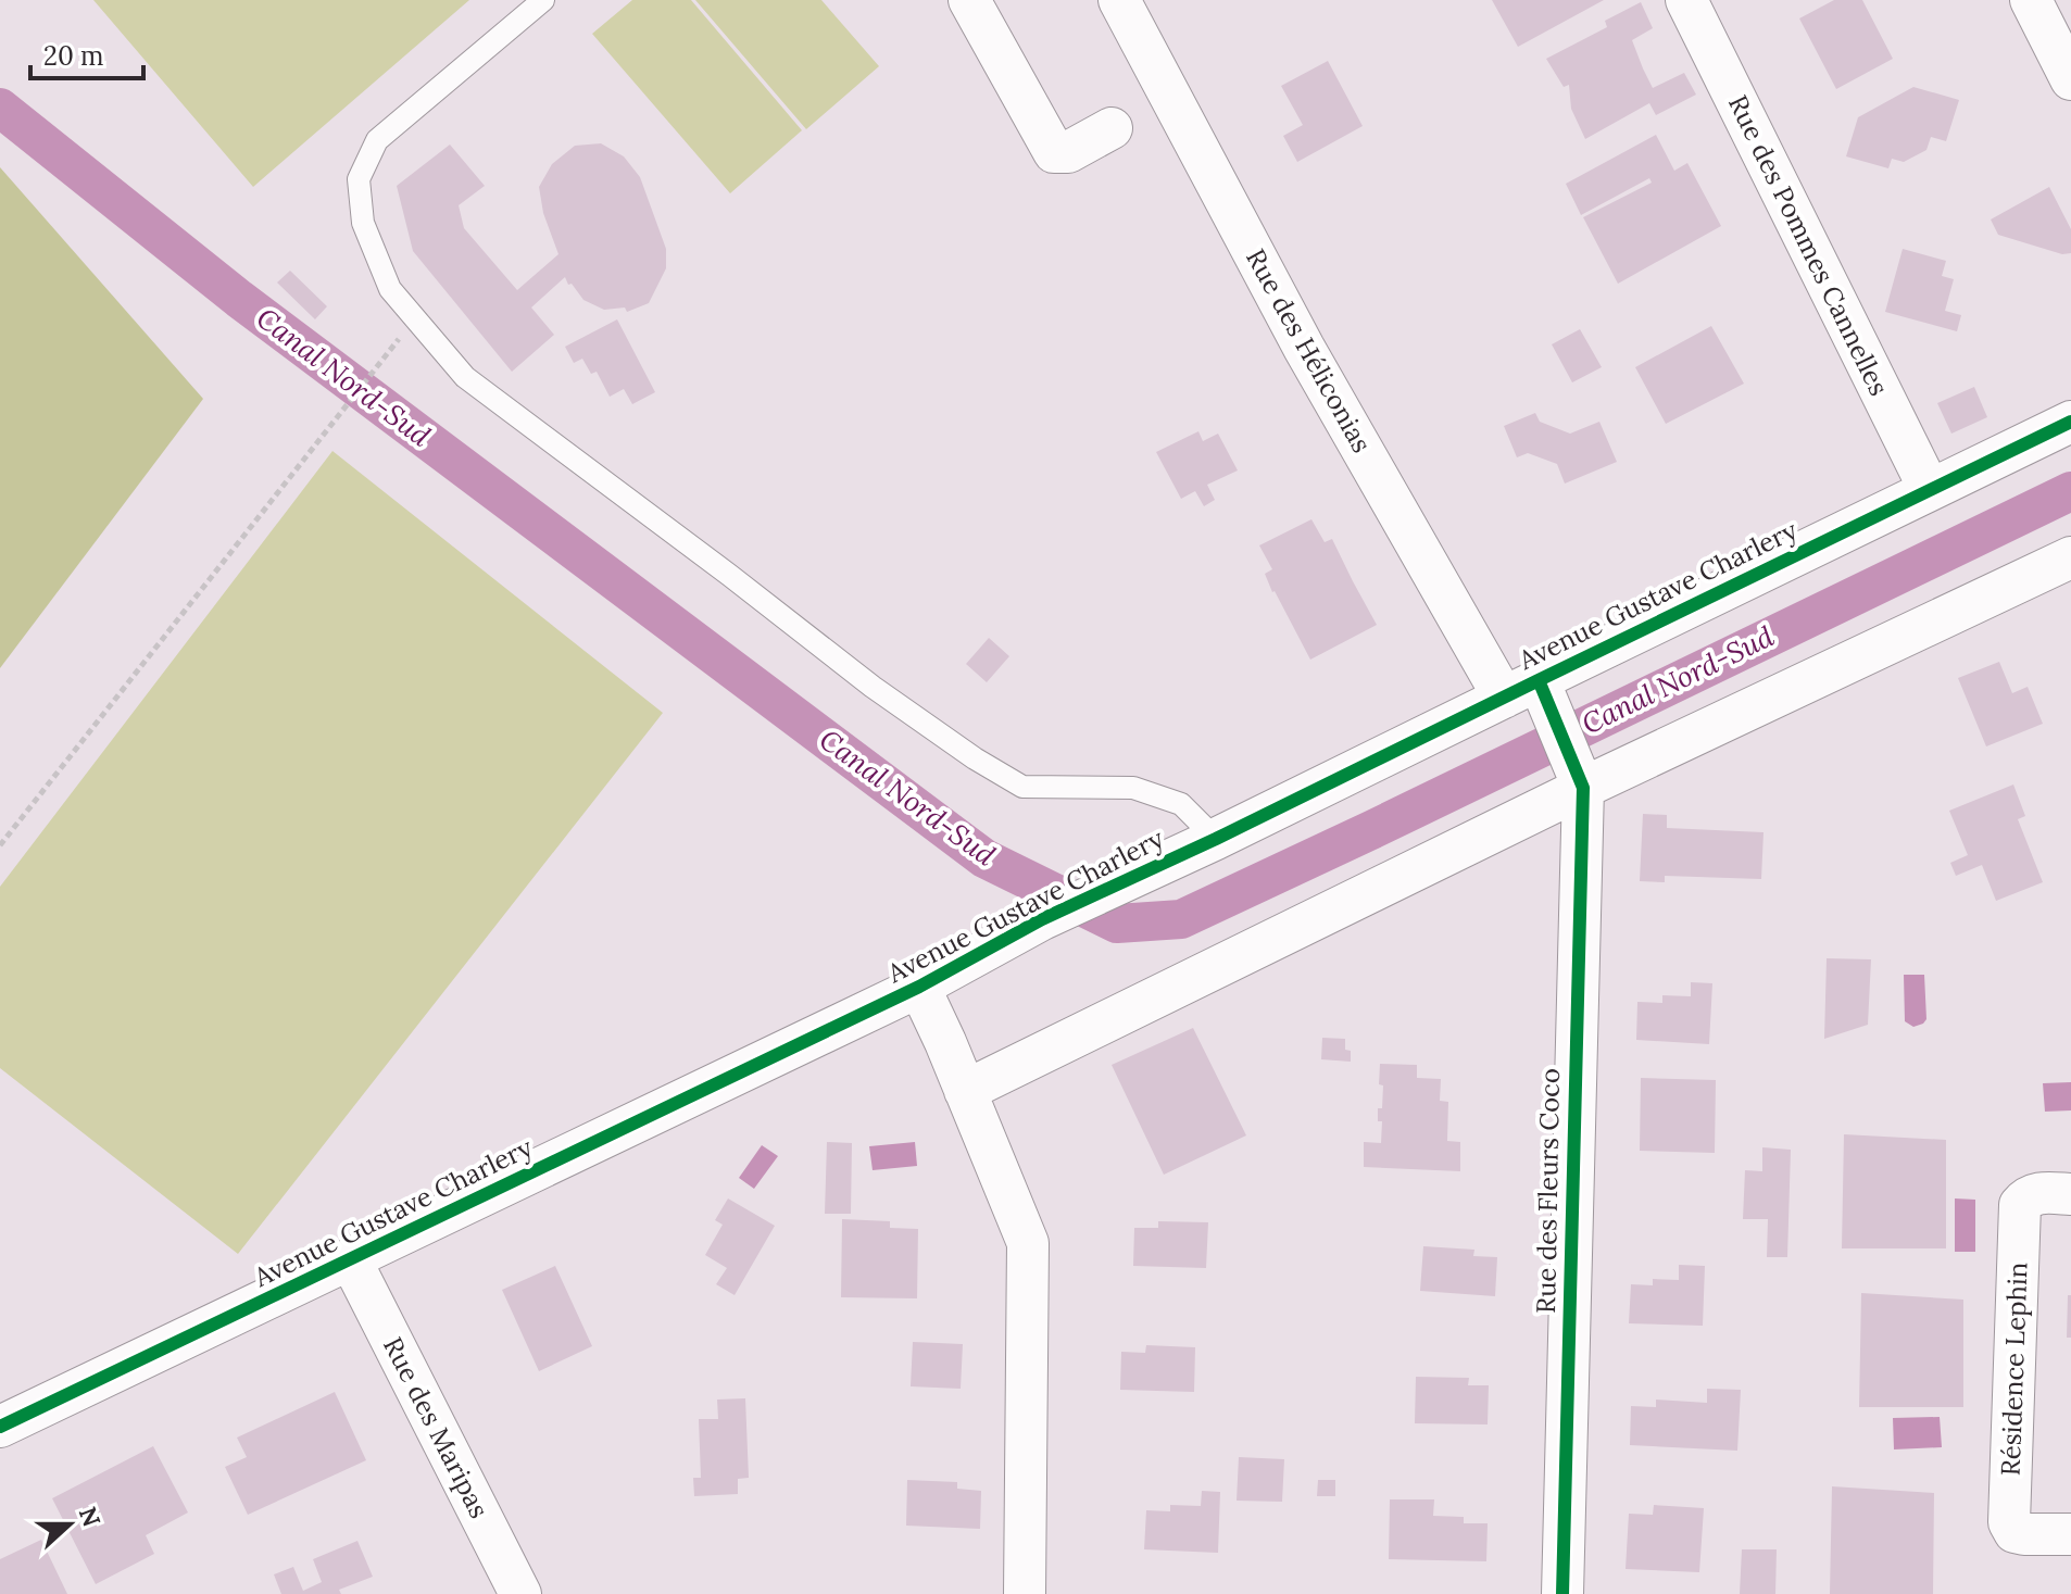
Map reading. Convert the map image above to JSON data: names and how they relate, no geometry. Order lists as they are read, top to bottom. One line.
{"streets":{"street":["Rue des Pommes Cannelles","Rue des Héliconias","Avenue Gustave Charlery","Rue des Fleurs Coco","Résidence Lephin","Rue des Maripas"]},"crossings":[["Rue des Pommes Cannelles","Avenue Gustave Charlery"],["Rue des Héliconias","Avenue Gustave Charlery"],["Rue des Héliconias","Rue des Fleurs Coco"],["Avenue Gustave Charlery","Rue des Maripas"]],"water":["Canal Nord-Sud"],"scale_bar":"20 m","north":"right"}
